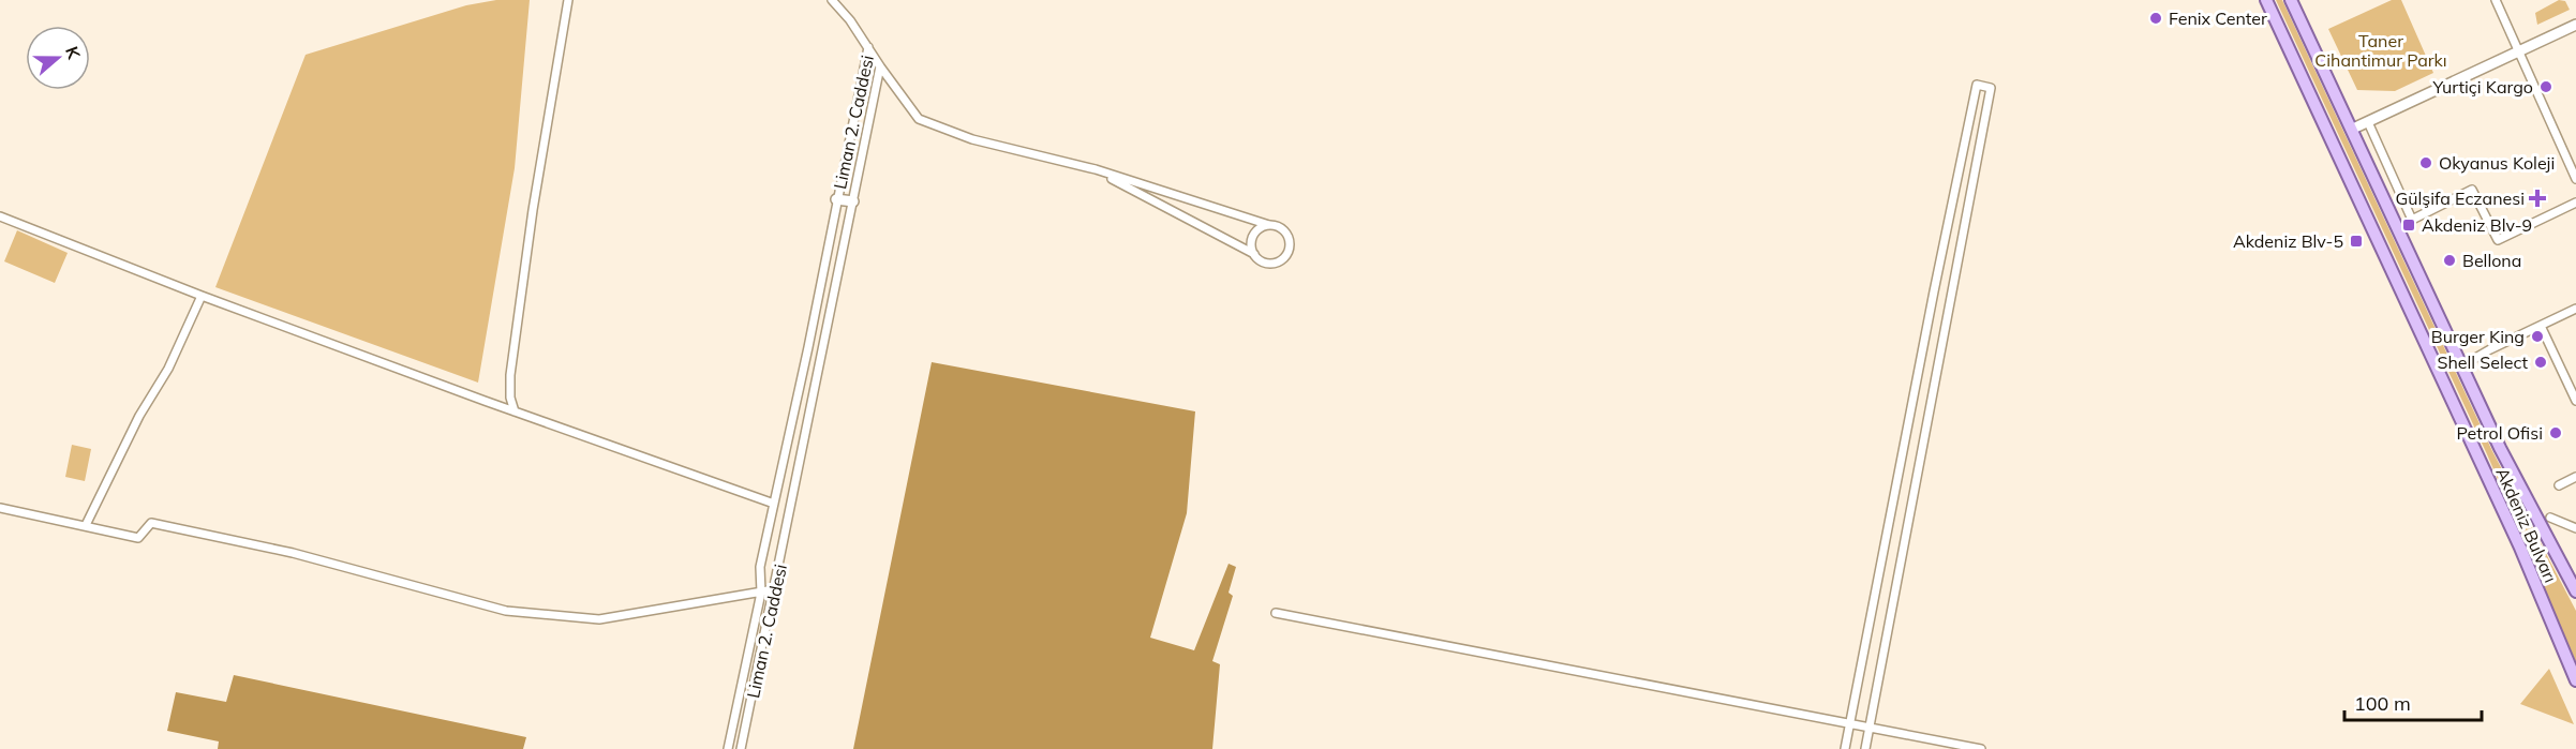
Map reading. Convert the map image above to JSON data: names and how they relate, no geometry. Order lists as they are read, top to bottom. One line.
{"streets":{"main road":["Akdeniz Bulvarı"],"street":["Liman 2. Caddesi"]},"parks":["Taner Cihantimur Parkı"],"places":{"other":["Fenix Center","Yurtiçi Kargo","Okyanus Koleji","Bellona","Burger King","Shell Select","Petrol Ofisi"],"health":["Gülşifa Eczanesi"],"transit":["Akdeniz Blv-9","Akdeniz Blv-5"]},"scale_bar":"100 m","north":"right"}
